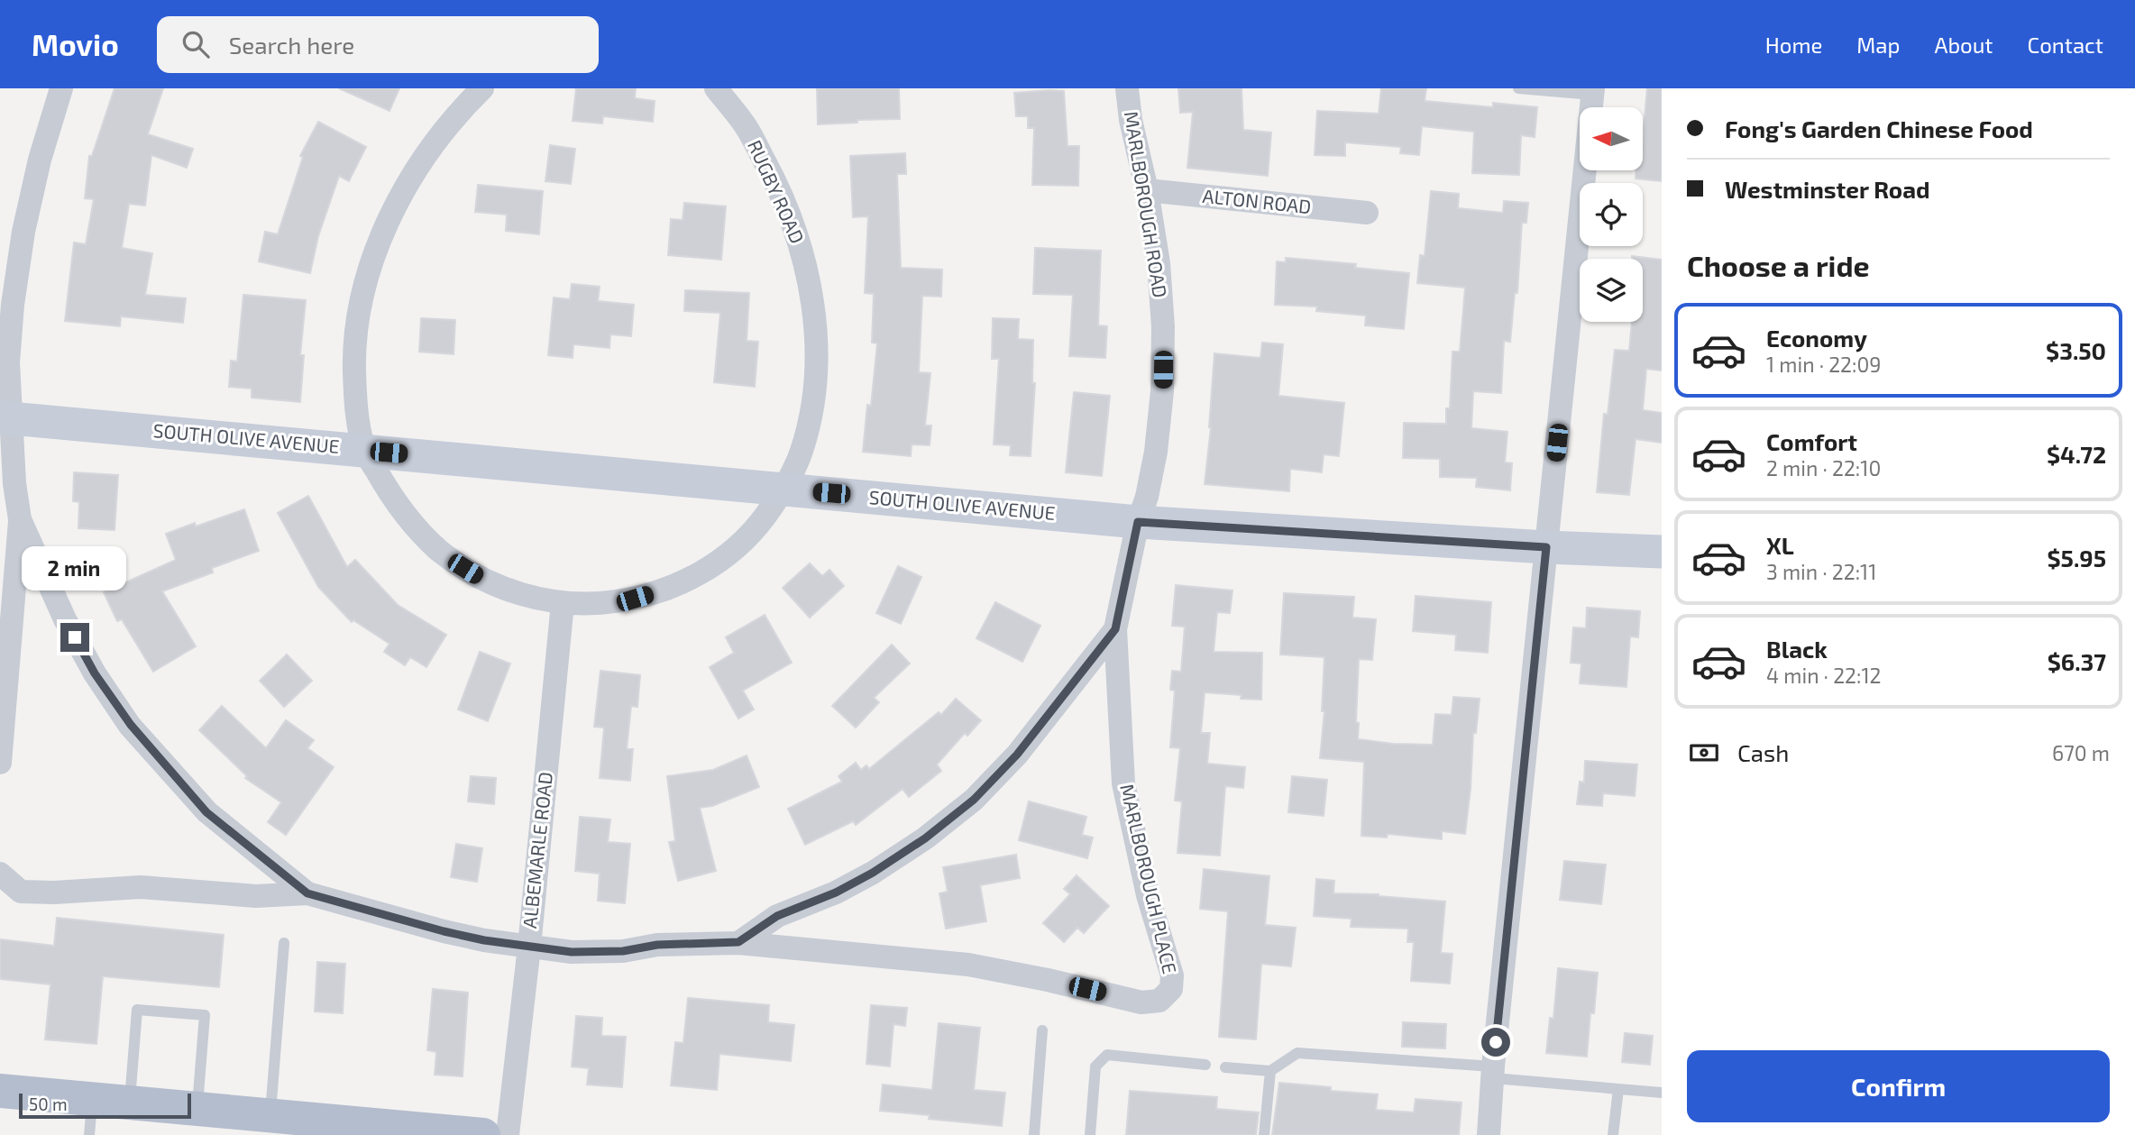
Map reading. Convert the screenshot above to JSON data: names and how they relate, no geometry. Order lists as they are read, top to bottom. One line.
{"streets":{"street":["RUGBY ROAD","ALTON ROAD","MARLBOROUGH ROAD","SOUTH OLIVE AVENUE","ALBEMARLE ROAD","MARLBOROUGH PLACE"]},"crossings":[["RUGBY ROAD","SOUTH OLIVE AVENUE"],["RUGBY ROAD","ALBEMARLE ROAD"],["ALTON ROAD","MARLBOROUGH ROAD"],["MARLBOROUGH ROAD","SOUTH OLIVE AVENUE"],["MARLBOROUGH ROAD","MARLBOROUGH PLACE"]],"scale_bar":"50 m","north":"left","page":{"header":"Movio","search":"Search here","nav":["Home","Map","About","Contact"],"banner":["Fong's Garden Chinese Food","Westminster Road"],"heading":"Choose a ride","list":[{"name":"Economy","note":"1 min · 22:09","value":"$3.50"},{"name":"Comfort","note":"2 min · 22:10","value":"$4.72"},{"name":"XL","note":"3 min · 22:11","value":"$5.95"},{"name":"Black","note":"4 min · 22:12","value":"$6.37"}],"bubble":"2 min","pay":["Cash","670 m"],"buttons":"Confirm","scale":"50 m"}}
